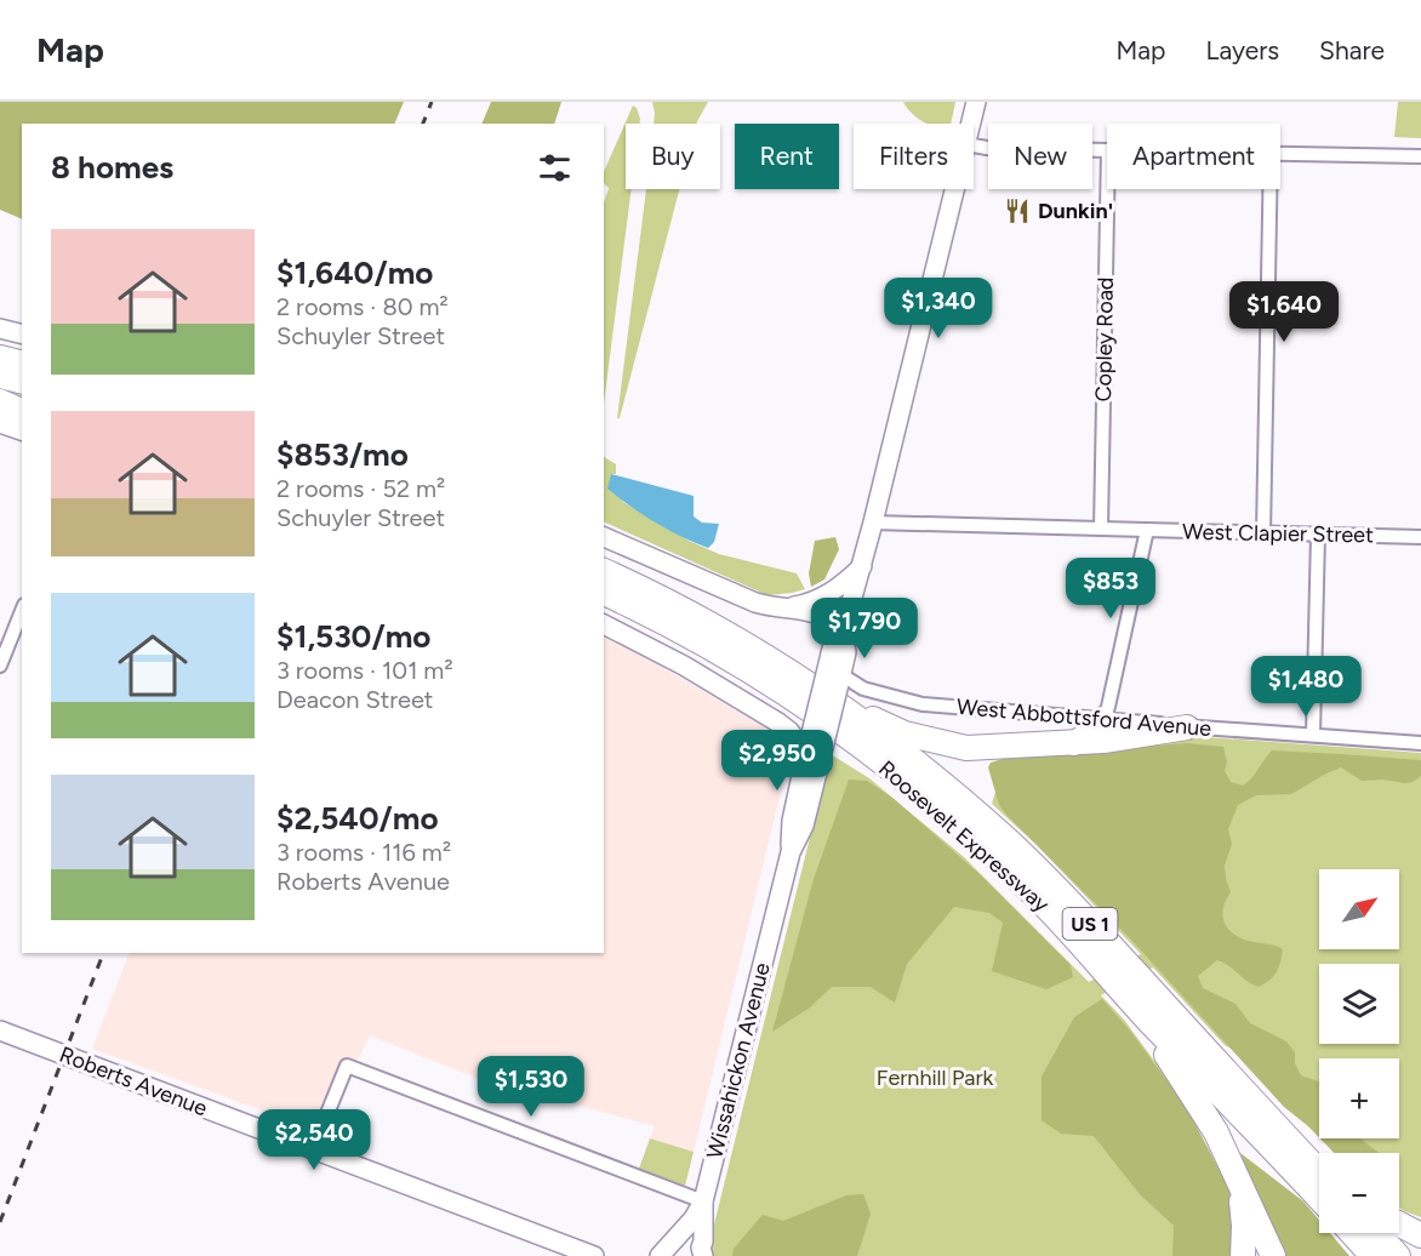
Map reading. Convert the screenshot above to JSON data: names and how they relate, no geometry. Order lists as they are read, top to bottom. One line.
{"streets":{"highway":["Roosevelt Expressway","US 1"],"street":["Copley Road","West Clapier Street","West Abbottsford Avenue","Wissahickon Avenue","Roberts Avenue"]},"crossings":[["Copley Road","West Clapier Street"],["West Clapier Street","Wissahickon Avenue"],["West Abbottsford Avenue","Wissahickon Avenue"]],"parks":["Fernhill Park"],"places":{"restaurant":["Dunkin'"]},"north":"top right","page":{"header":"Map","nav":["Map","Layers","Share"],"chip":["Buy","Rent","Filters","New","Apartment"],"heading":"8 homes","list":[{"name":"$1,640/mo","note":"2 rooms · 80 m² · Schuyler Street"},{"name":"$853/mo","note":"2 rooms · 52 m² · Schuyler Street"},{"name":"$1,530/mo","note":"3 rooms · 101 m² · Deacon Street"},{"name":"$2,540/mo","note":"3 rooms · 116 m² · Roberts Avenue"}],"price":["$1,340","$1,640","$853","$1,790","$1,480","$2,950","$1,530","$2,540"],"map_buttons":["+","−"]}}
